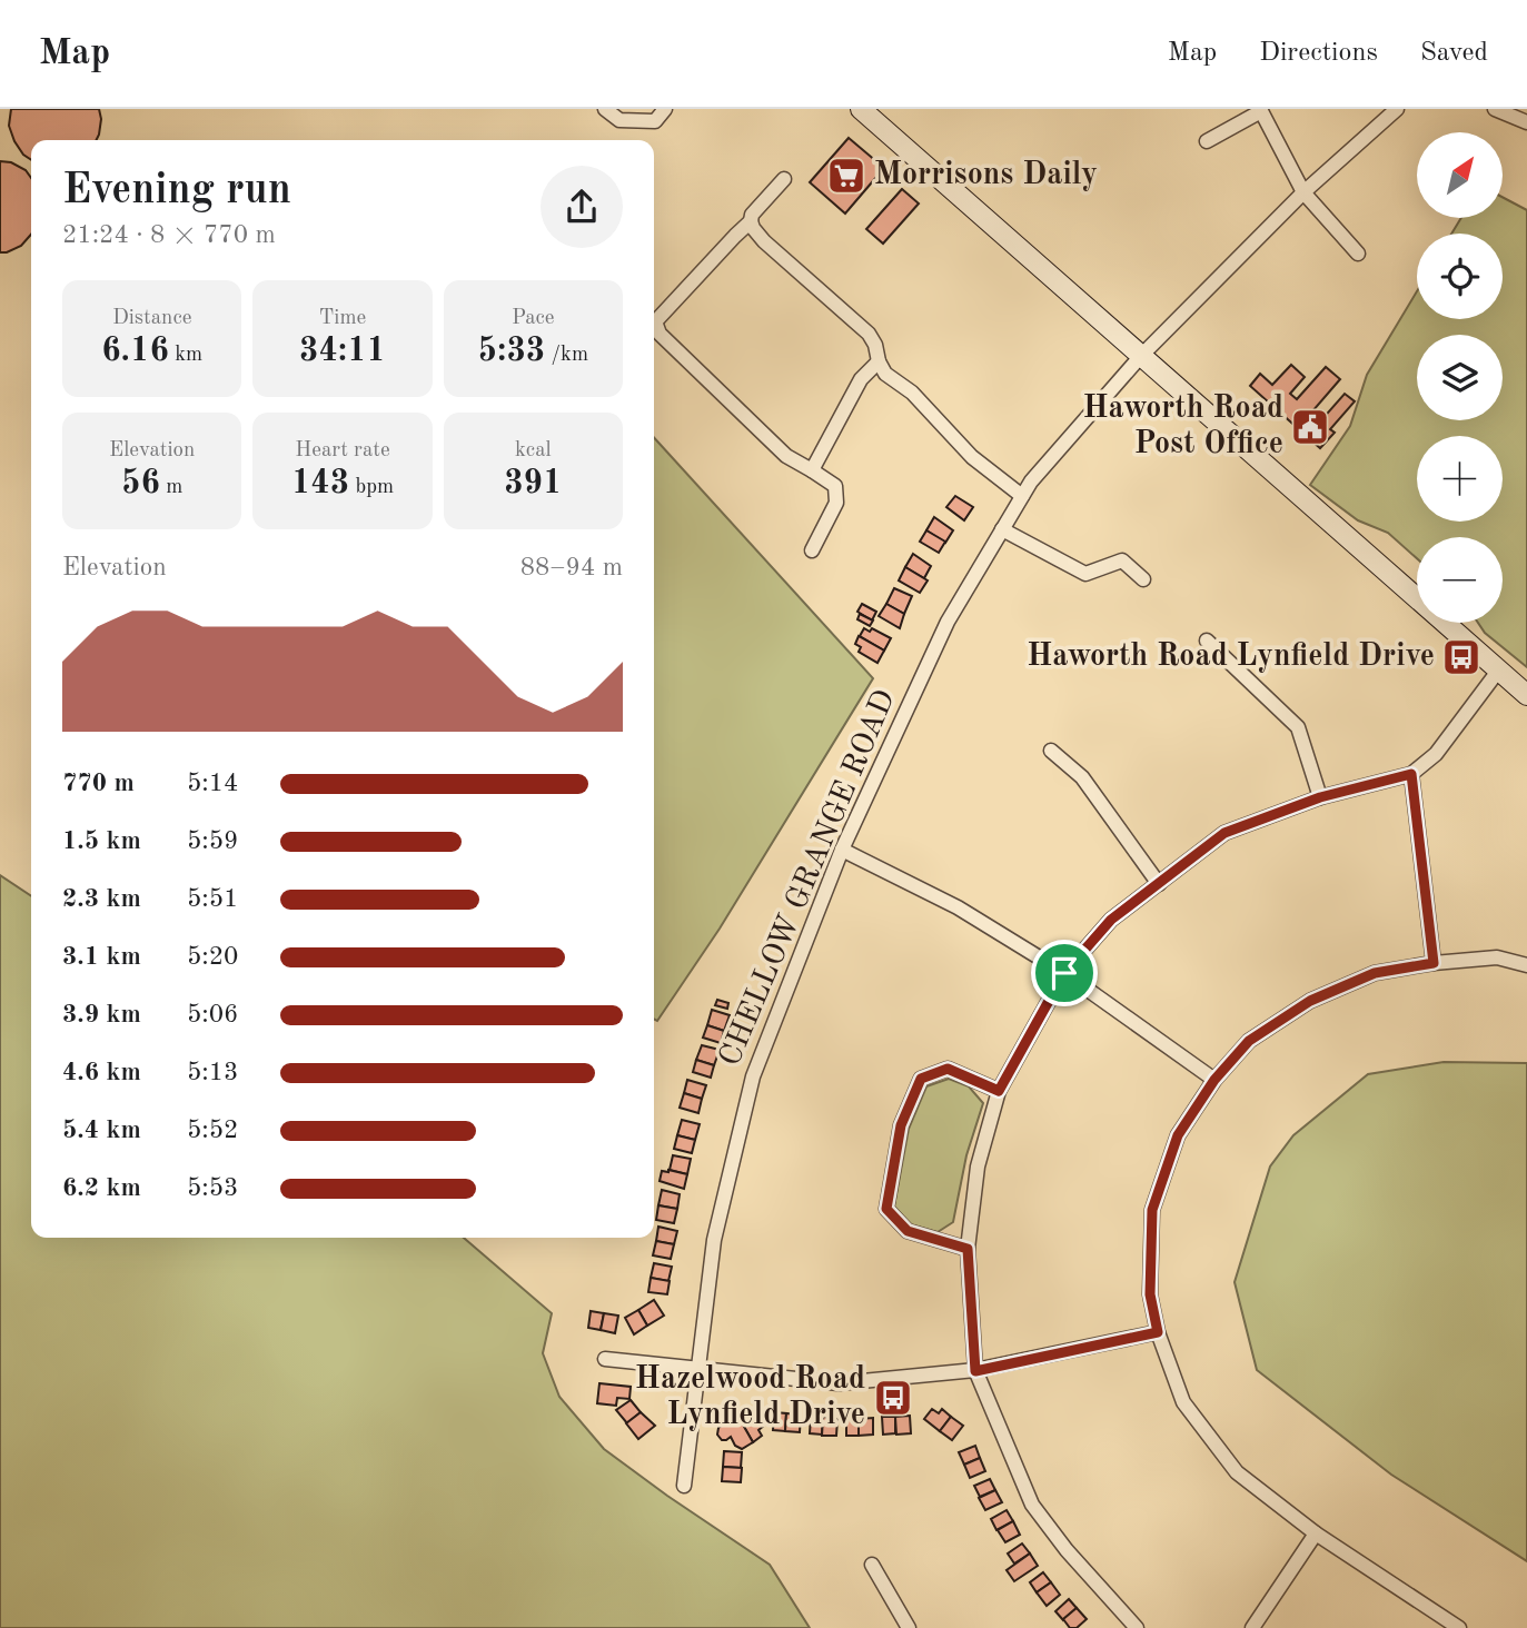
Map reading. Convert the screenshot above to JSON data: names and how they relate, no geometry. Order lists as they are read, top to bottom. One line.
{"streets":{"street":["CHELLOW GRANGE ROAD"]},"places":{"supermarket":["Morrisons Daily"],"public building":["Haworth Road Post Office"],"bus stop":["Haworth Road Lynfield Drive","Hazelwood Road Lynfield Drive"]},"north":"top right","page":{"header":"Map","nav":["Map","Directions","Saved"],"map_buttons":["+","−"],"heading":["Evening run","21:24 · 8 × 770 m"],"stats":[["Distance","6.16 km"],["Time","34:11"],["Pace","5:33 /km"],["Elevation","56 m"],["Heart rate","143 bpm"],["kcal","391"]],"chart":["Elevation","88–94 m"],"list":[{"name":"770 m","note":"5:14"},{"name":"1.5 km","note":"5:59"},{"name":"2.3 km","note":"5:51"},{"name":"3.1 km","note":"5:20"},{"name":"3.9 km","note":"5:06"},{"name":"4.6 km","note":"5:13"},{"name":"5.4 km","note":"5:52"},{"name":"6.2 km","note":"5:53"}]}}
